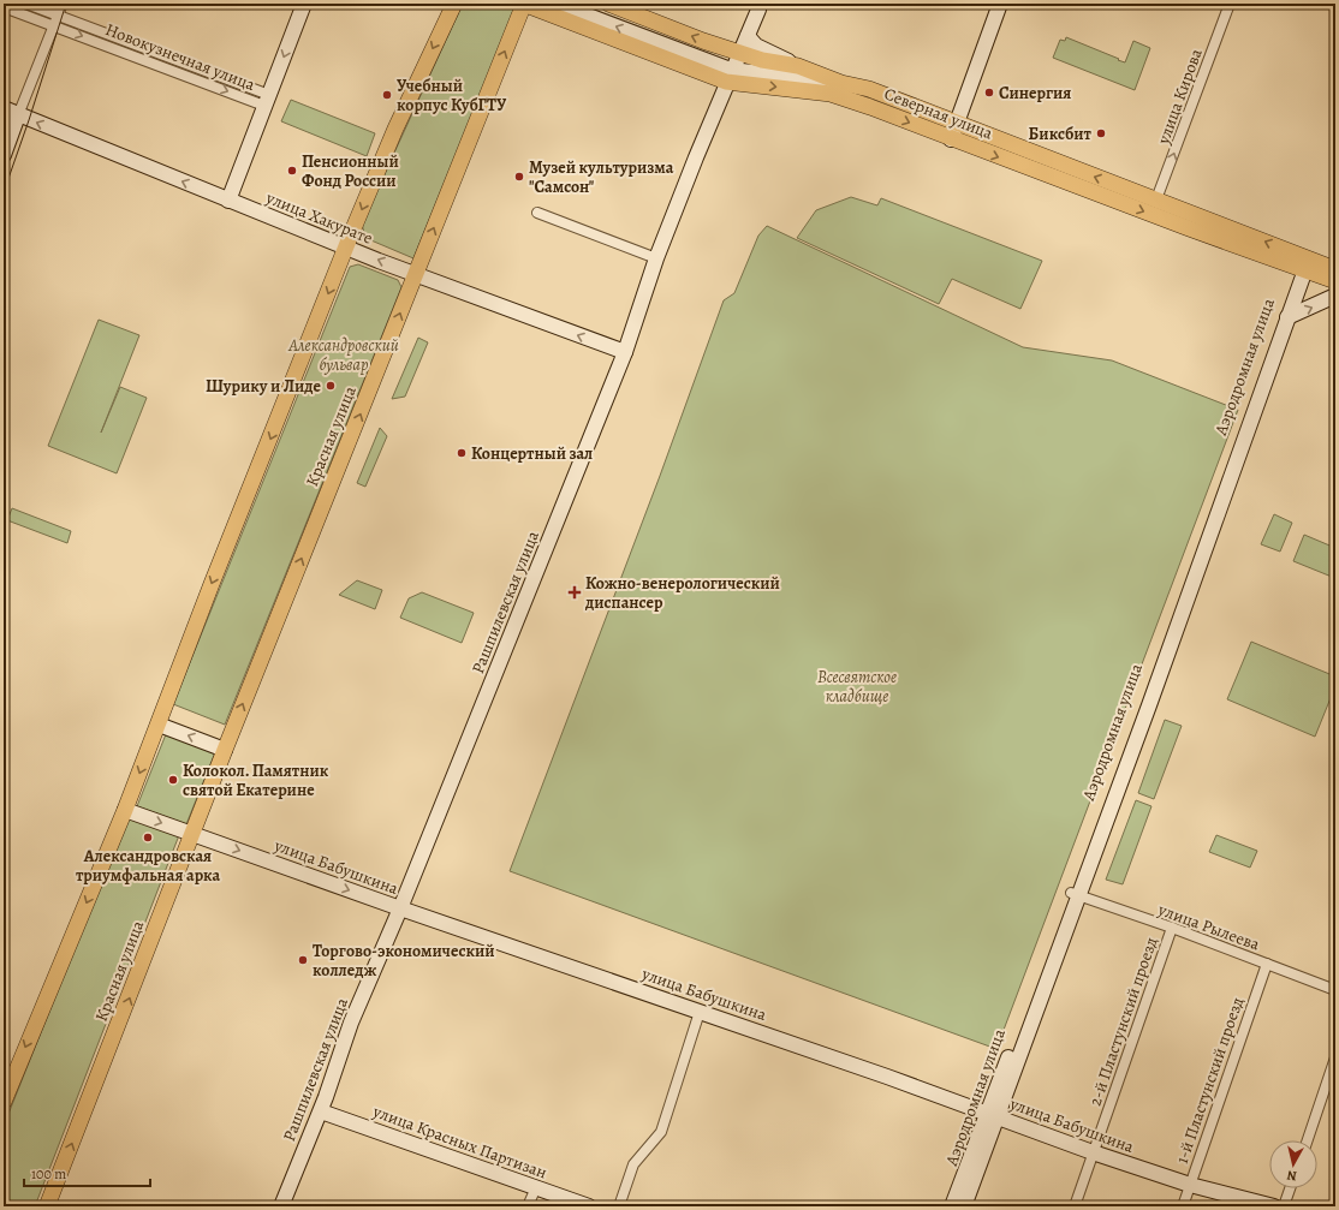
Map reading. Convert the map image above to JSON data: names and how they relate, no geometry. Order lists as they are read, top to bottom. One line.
{"streets":{"main road":["Северная улица","Красная улица"],"street":["Новокузнечная улица","улица Кирова","улица Хакурате","Аэродромная улица","Рашпилевская улица","улица Бабушкина","улица Рылеева","2-й Пластунский проезд","1-й Пластунский проезд","улица Красных Партизан"]},"crossings":[["улица Кирова","Северная улица"],["Северная улица","Аэродромная улица"],["Северная улица","Красная улица"],["Северная улица","Рашпилевская улица"],["улица Хакурате","Красная улица"],["улица Хакурате","Рашпилевская улица"],["Аэродромная улица","улица Бабушкина"],["Аэродромная улица","улица Рылеева"],["Красная улица","улица Бабушкина"],["Рашпилевская улица","улица Бабушкина"],["Рашпилевская улица","улица Красных Партизан"],["улица Бабушкина","2-й Пластунский проезд"],["улица Бабушкина","1-й Пластунский проезд"],["улица Рылеева","2-й Пластунский проезд"],["улица Рылеева","1-й Пластунский проезд"]],"one_way":["улица Кирова","улица Хакурате"],"parks":["Александровский бульвар","Всесвятское кладбище"],"places":{"other":["Синергия","Учебный корпус КубГТУ","Биксбит","Пенсионный Фонд России","Музей культуризма \"Самсон\"","Шурику и Лиде","Концертный зал","Колокол. Памятник святой Екатерине","Александровская триумфальная арка","Торгово-экономический колледж"],"health":["Кожно-венерологический диспансер"]},"scale_bar":"100 m","north":"bottom"}
